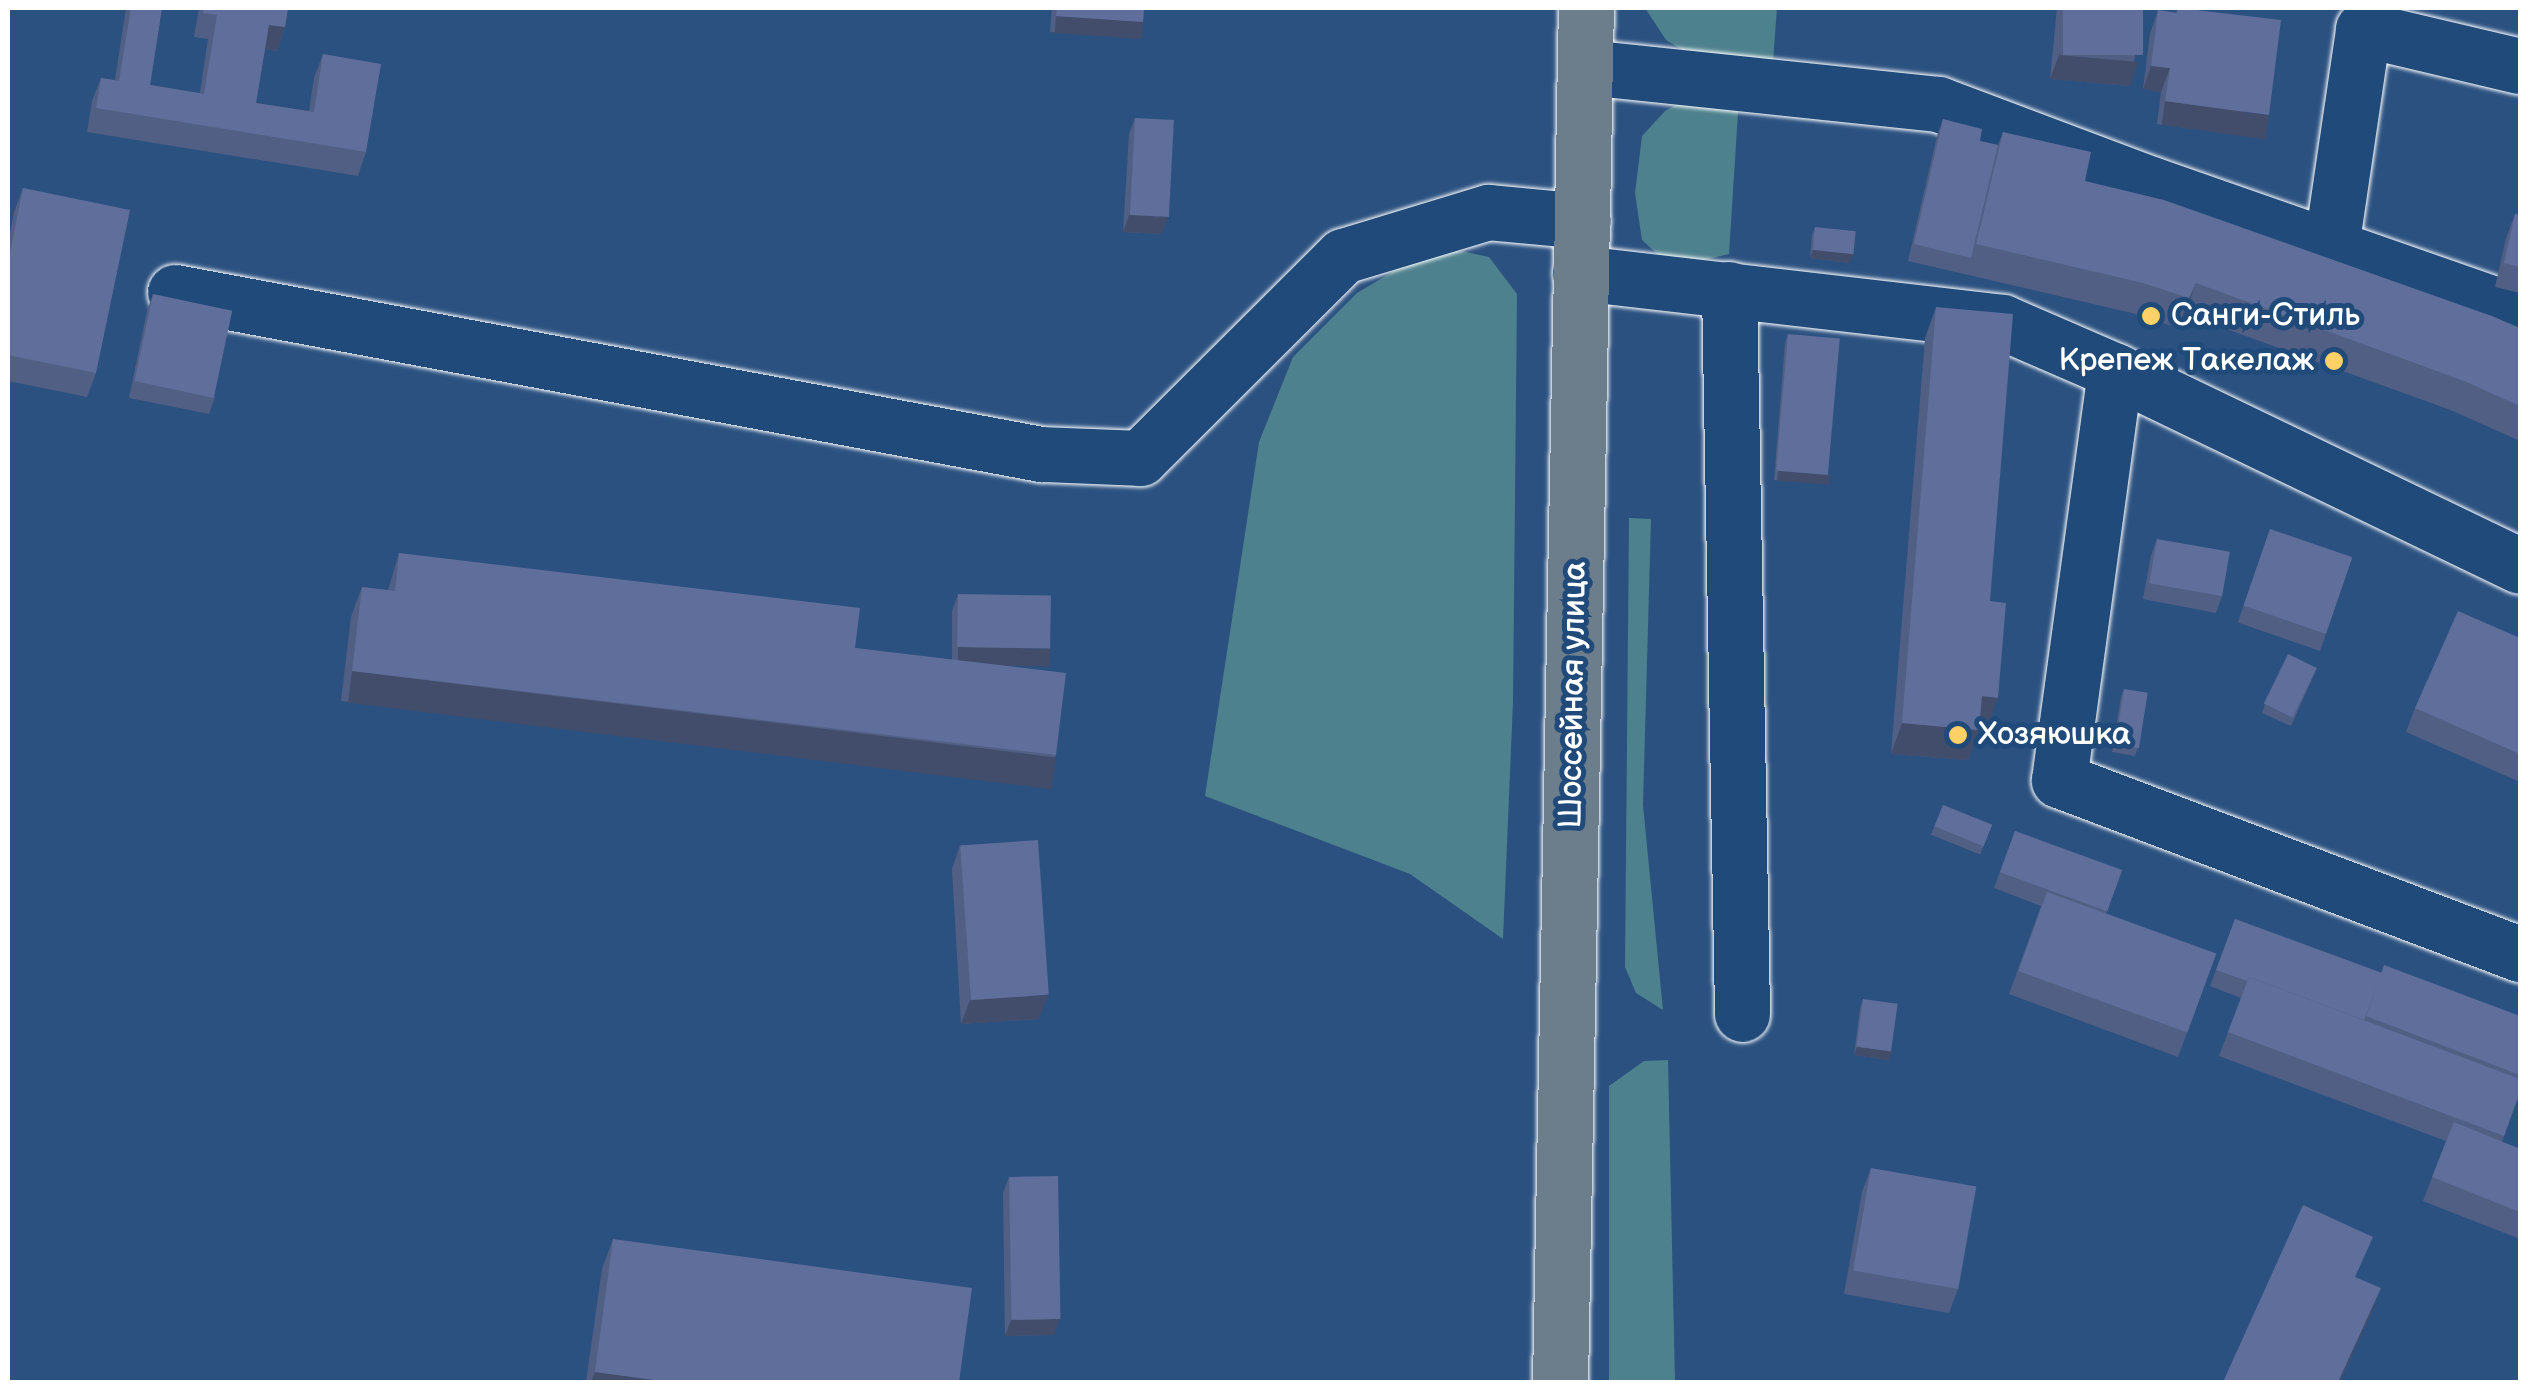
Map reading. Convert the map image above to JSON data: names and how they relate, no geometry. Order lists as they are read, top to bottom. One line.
{"streets":{"highway":["Шоссейная улица"]},"places":["Санги-Стиль","Крепеж Такелаж","Хозяюшка"]}
